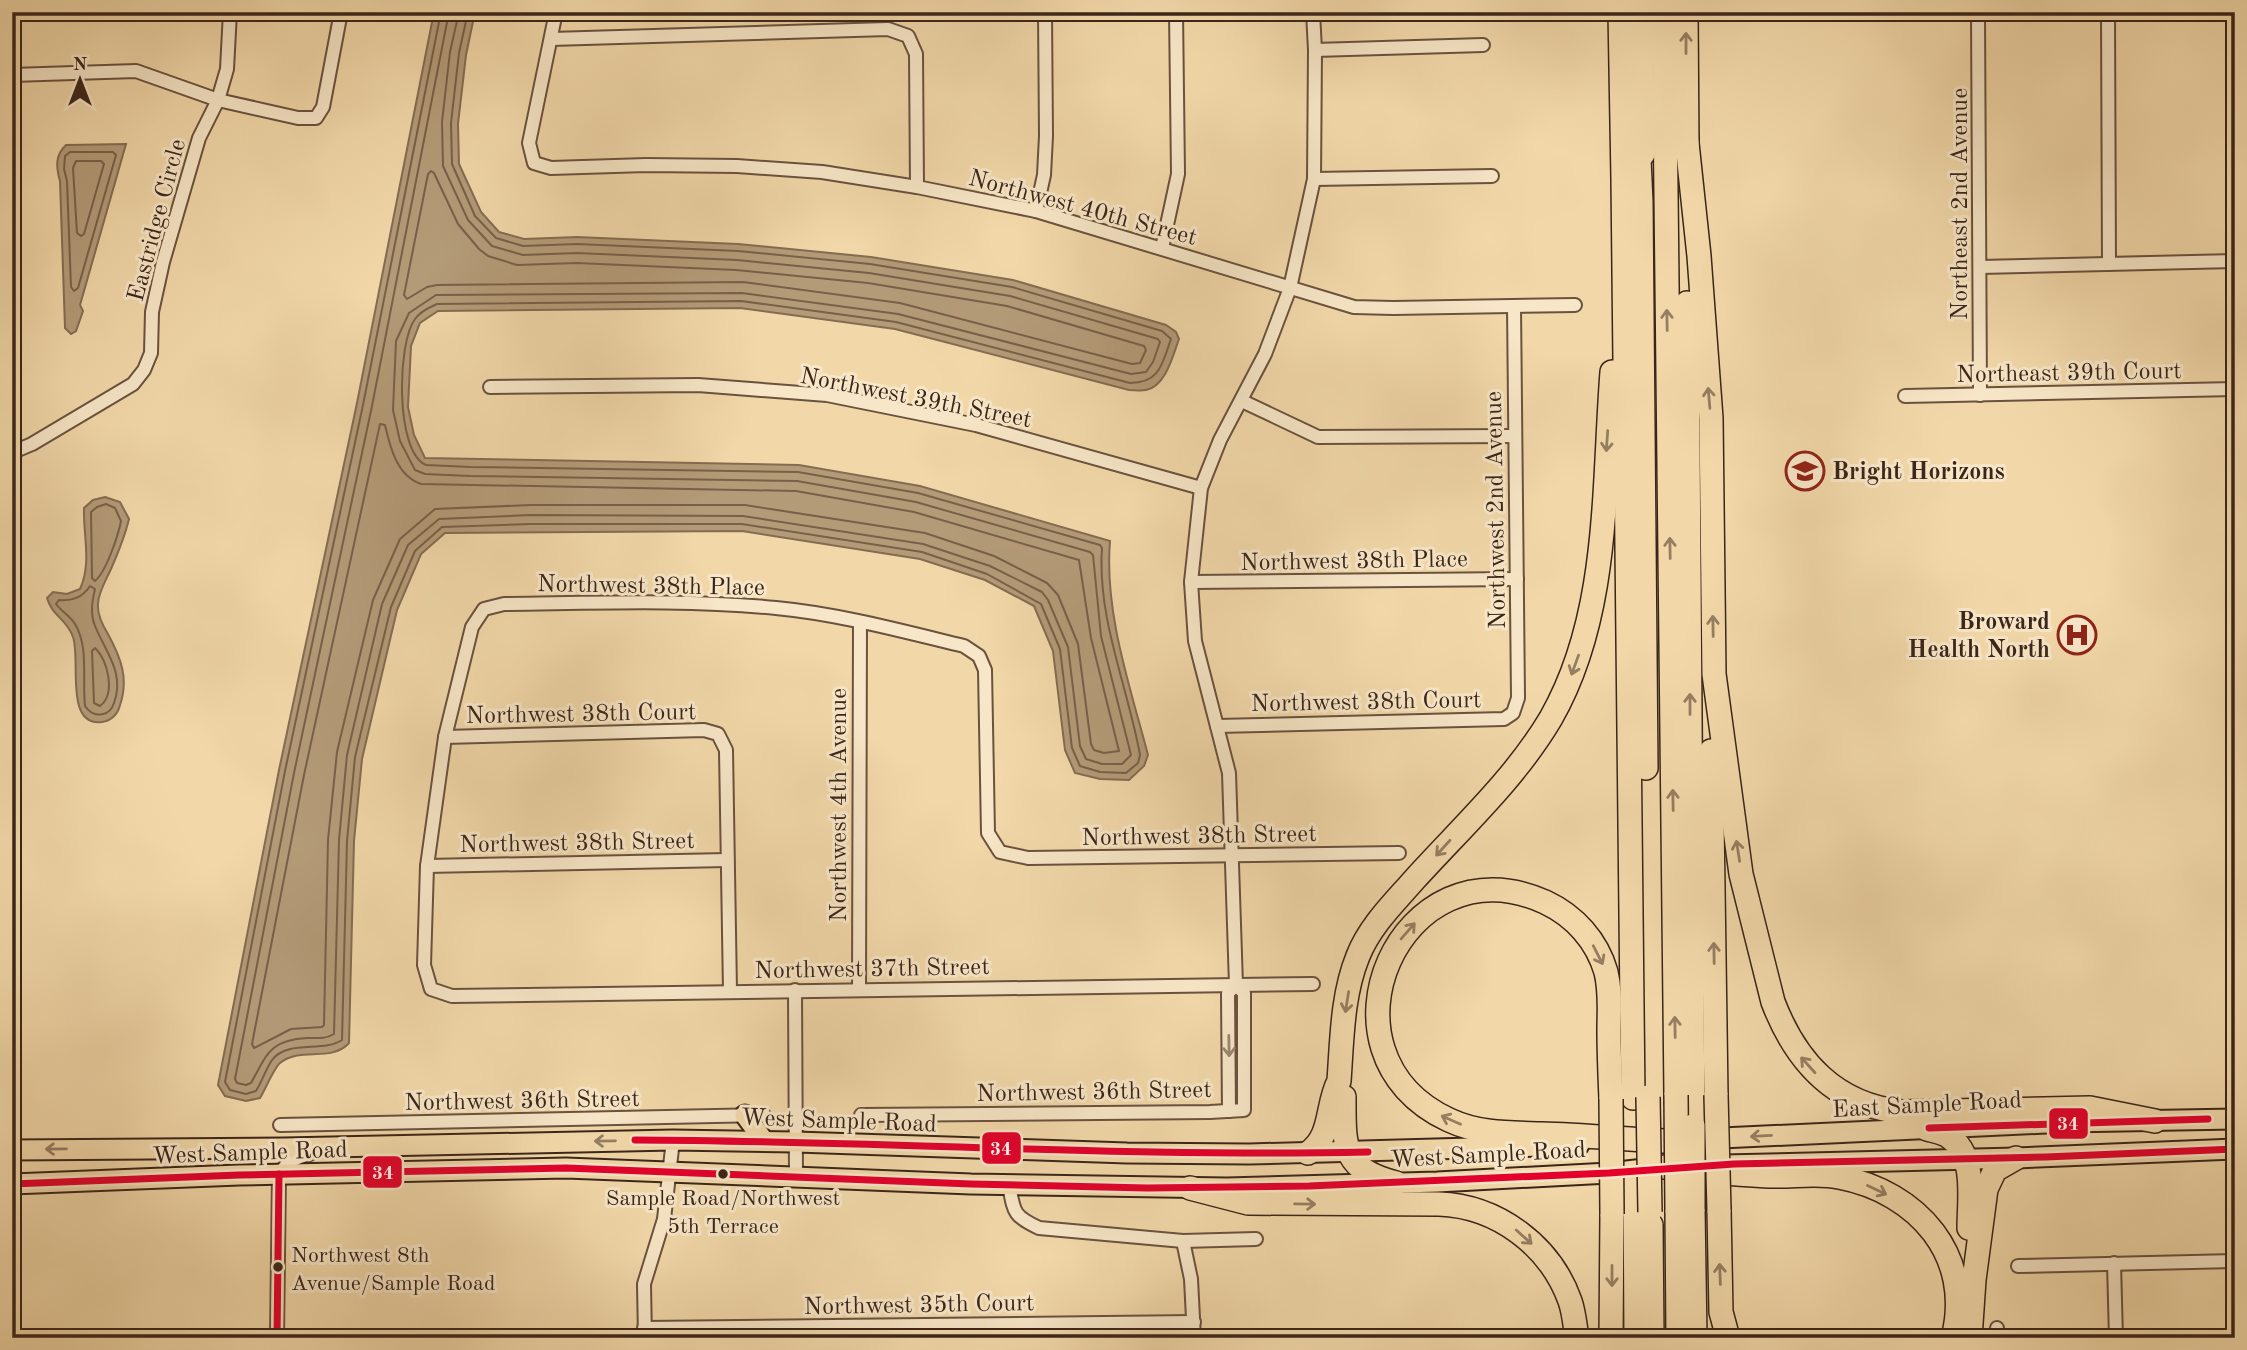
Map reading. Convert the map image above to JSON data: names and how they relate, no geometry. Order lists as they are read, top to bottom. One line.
{"streets":{"main road":["East Sample Road","West Sample Road"],"street":["Northeast 2nd Avenue","Northwest 40th Street","Eastridge Circle","Northeast 39th Court","Northwest 39th Street","Northwest 2nd Avenue","Northwest 38th Place","Northwest 38th Court","Northwest 4th Avenue","Northwest 38th Street","Northwest 37th Street","Northwest 36th Street","Northwest 35th Court"]},"crossings":[["Northeast 2nd Avenue","Northeast 39th Court"],["Northwest 40th Street","Northwest 2nd Avenue"],["Northwest 2nd Avenue","Northwest 38th Place"],["Northwest 2nd Avenue","Northwest 38th Court"],["Northwest 38th Place","Northwest 38th Court"],["Northwest 38th Place","Northwest 4th Avenue"],["Northwest 38th Place","Northwest 38th Street"],["Northwest 38th Court","Northwest 38th Street"],["Northwest 4th Avenue","Northwest 37th Street"],["Northwest 38th Street","Northwest 37th Street"],["Northwest 37th Street","Northwest 36th Street"],["East Sample Road","West Sample Road"]],"places":{"school or university":["Bright Horizons"],"hospital":["Broward Health North"],"other":["Sample Road/Northwest 5th Terrace","Northwest 8th Avenue/Sample Road"]},"lines":["transit line 34"],"north":"top"}
